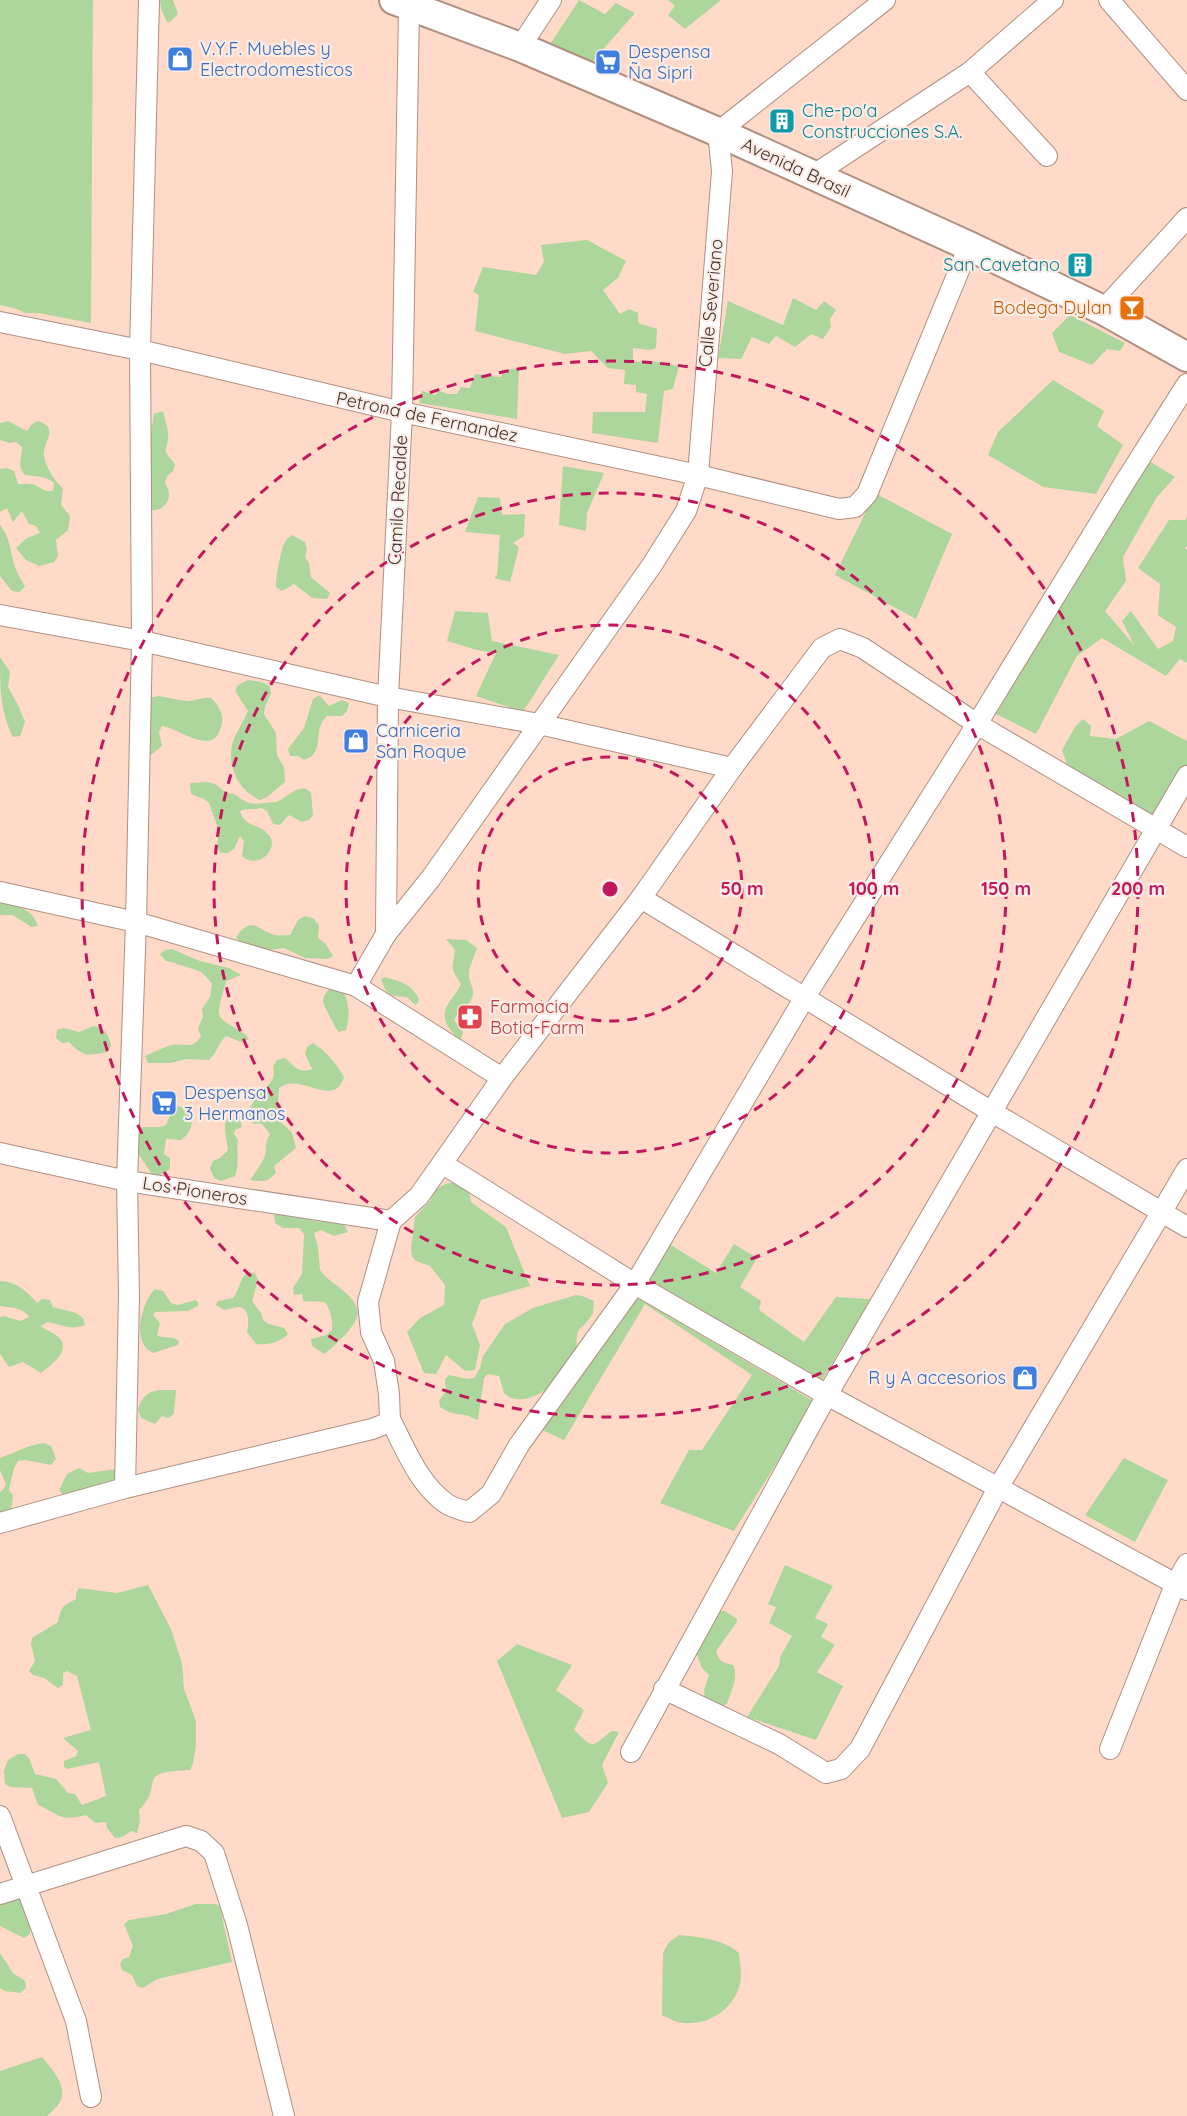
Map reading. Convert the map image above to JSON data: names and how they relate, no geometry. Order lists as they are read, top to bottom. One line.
{"streets":{"street":["Avenida Brasil","Calle Severiano","Petrona de Fernandez","Camilo Recalde","Los Pioneros"]},"crossings":[["Avenida Brasil","Calle Severiano"],["Avenida Brasil","Petrona de Fernandez"],["Avenida Brasil","Camilo Recalde"],["Calle Severiano","Petrona de Fernandez"],["Calle Severiano","Camilo Recalde"],["Petrona de Fernandez","Camilo Recalde"]],"places":{"shop":["V.Y.F. Muebles y Electrodomesticos","Carniceria San Roque","R y A accesorios"],"supermarket":["Despensa Ña Sipri","Despensa 3 Hermanos"],"building":["Che-po'a Construcciones S.A.","San Cavetano"],"bar":["Bodega Dylan"],"pharmacy":["Farmacia Botiq-Farm"]},"rings":["50 m","100 m","150 m","200 m"]}
